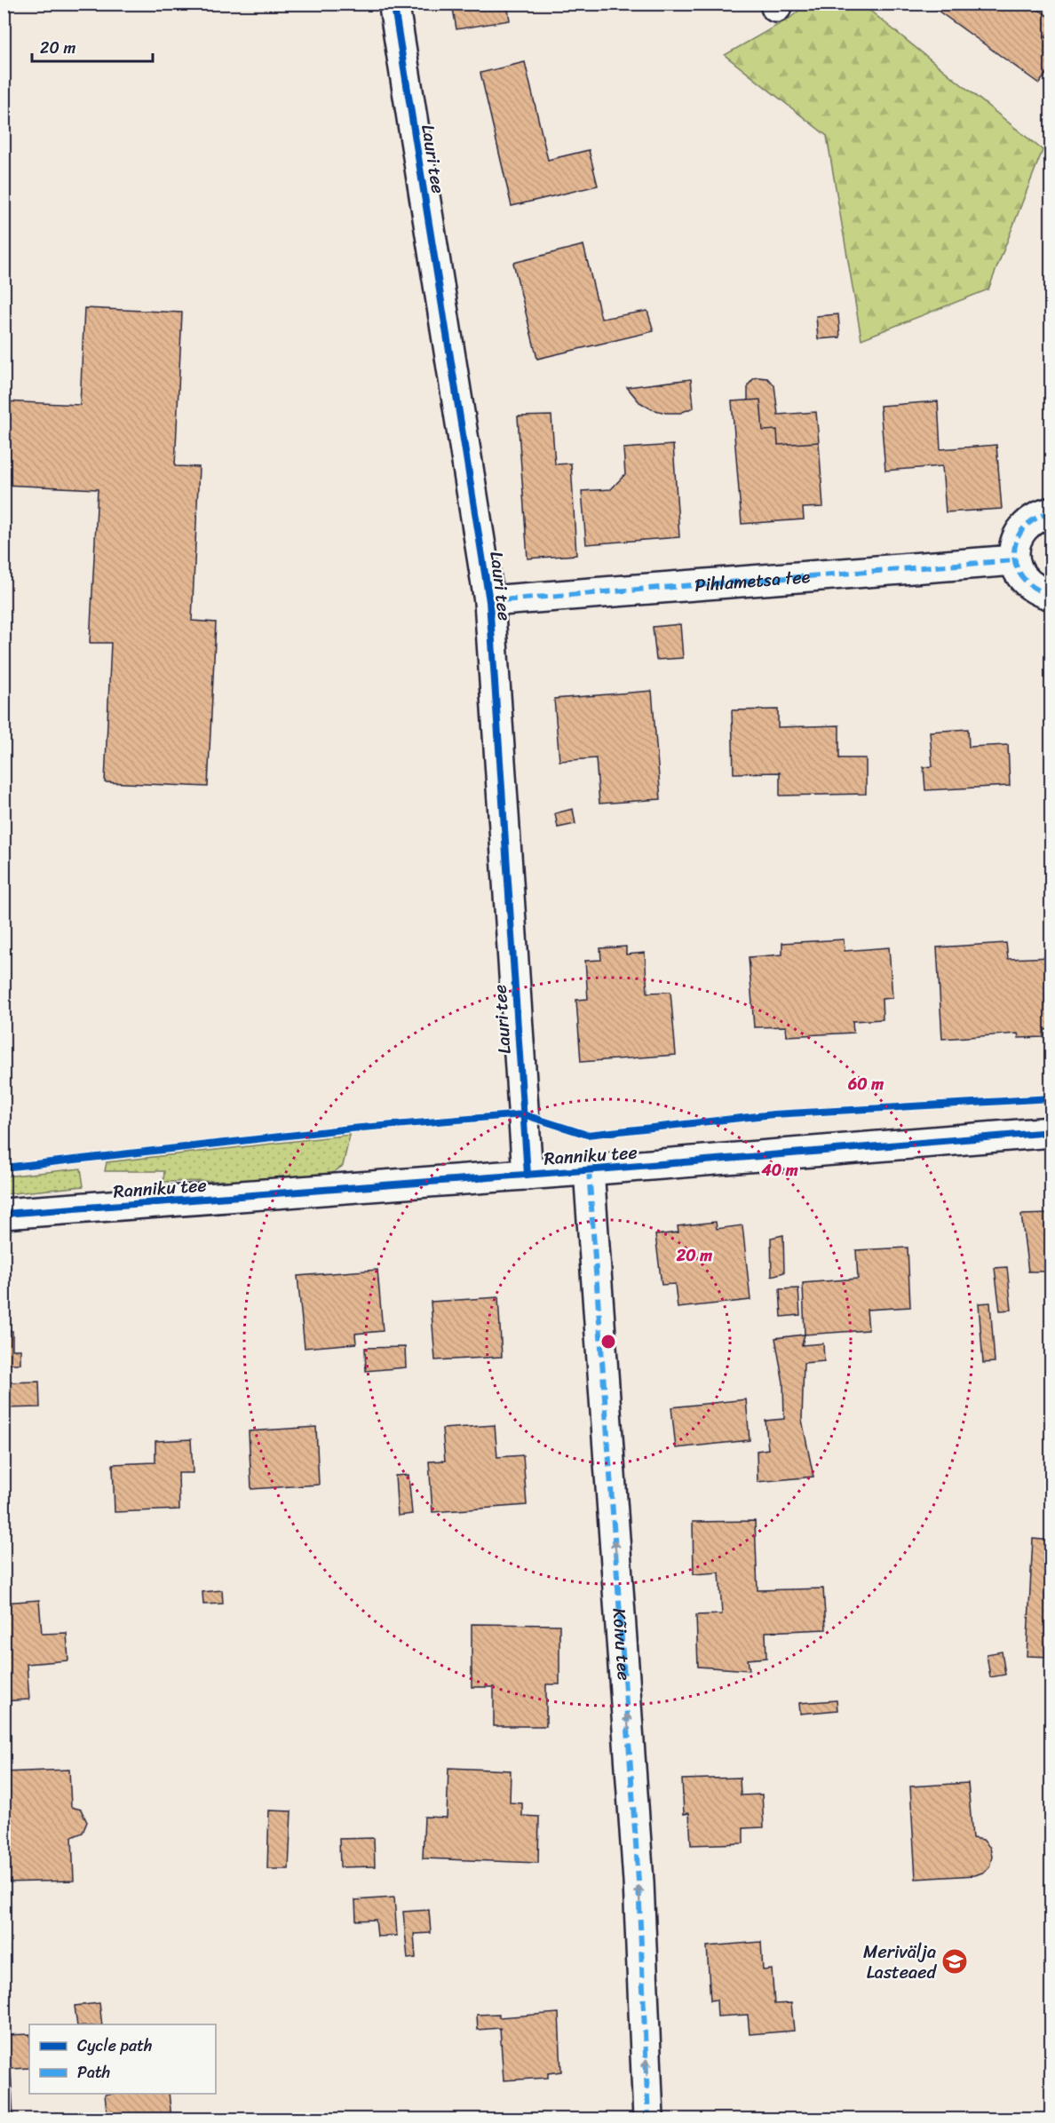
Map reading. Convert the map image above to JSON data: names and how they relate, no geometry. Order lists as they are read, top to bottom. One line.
{"streets":{"street":["Lauri tee","Pihlametsa tee","Ranniku tee","Kõivu tee"]},"crossings":[["Lauri tee","Pihlametsa tee"],["Lauri tee","Ranniku tee"],["Ranniku tee","Kõivu tee"]],"one_way":["Kõivu tee"],"places":{"school or university":["Merivälja Lasteaed"]},"legend":["Cycle path","Path"],"scale_bar":"20 m","rings":["60 m","40 m","20 m"]}
